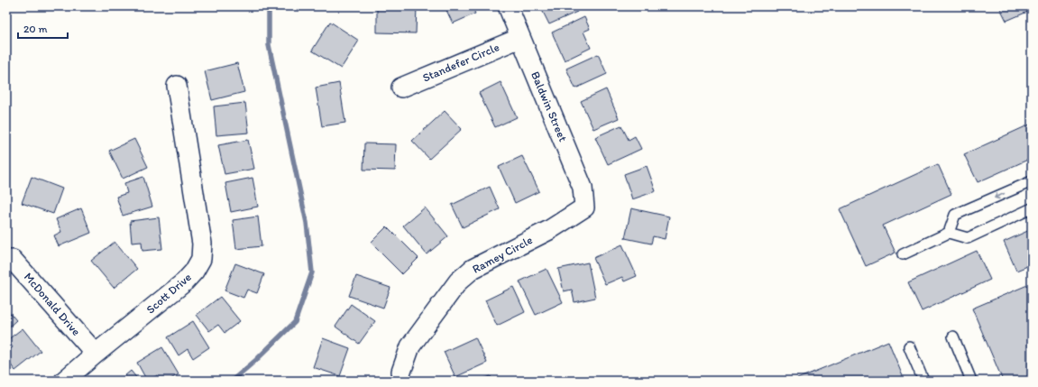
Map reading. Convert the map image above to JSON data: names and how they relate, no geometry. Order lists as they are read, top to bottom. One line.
{"streets":{"street":["Standefer Circle","Baldwin Street","Ramey Circle","Scott Drive","McDonald Drive"]},"crossings":[["Standefer Circle","Baldwin Street"],["Baldwin Street","Ramey Circle"],["Scott Drive","McDonald Drive"]],"scale_bar":"20 m"}
